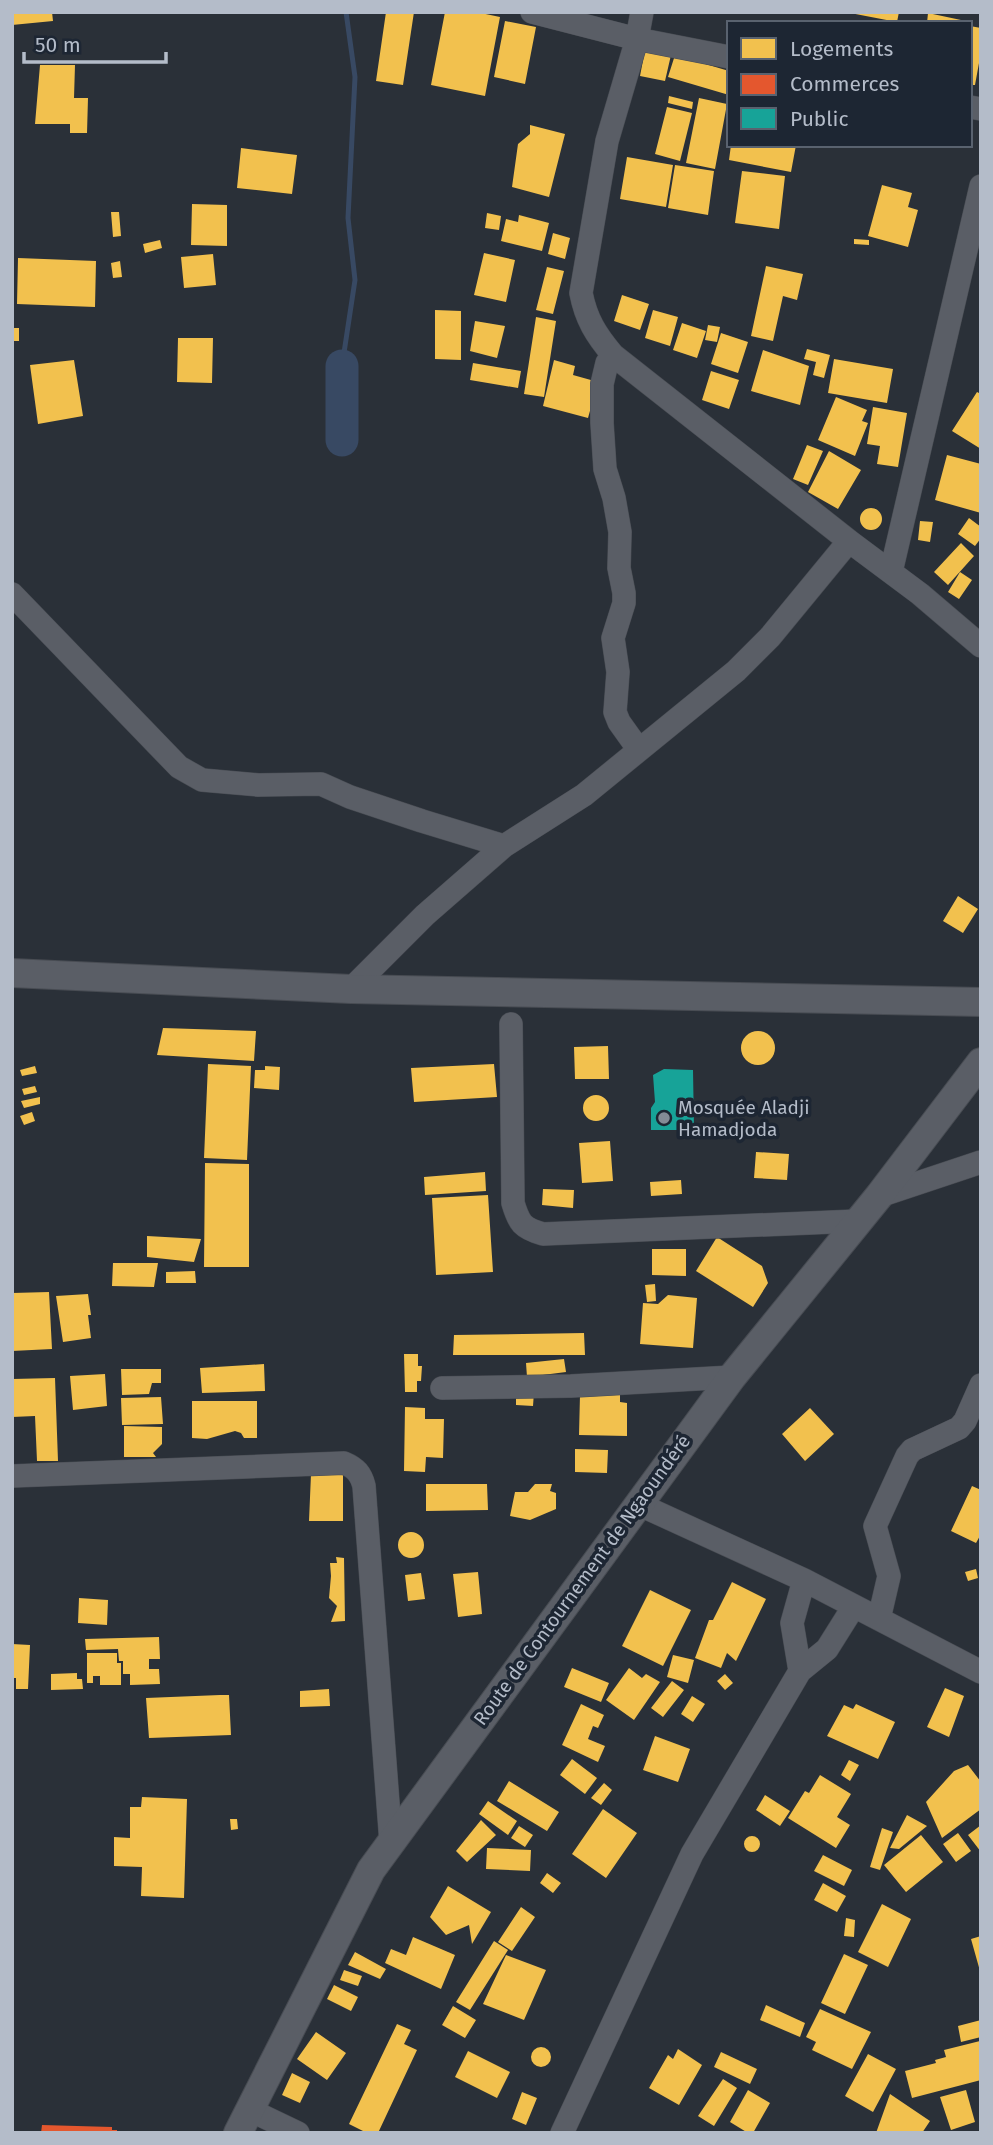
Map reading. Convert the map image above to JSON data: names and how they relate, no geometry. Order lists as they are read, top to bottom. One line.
{"streets":{"street":["Route de Contournement de Ngaoundéré"]},"places":["Mosquée Aladji Hamadjoda"],"legend":["Logements","Commerces","Public"],"scale_bar":"50 m"}
